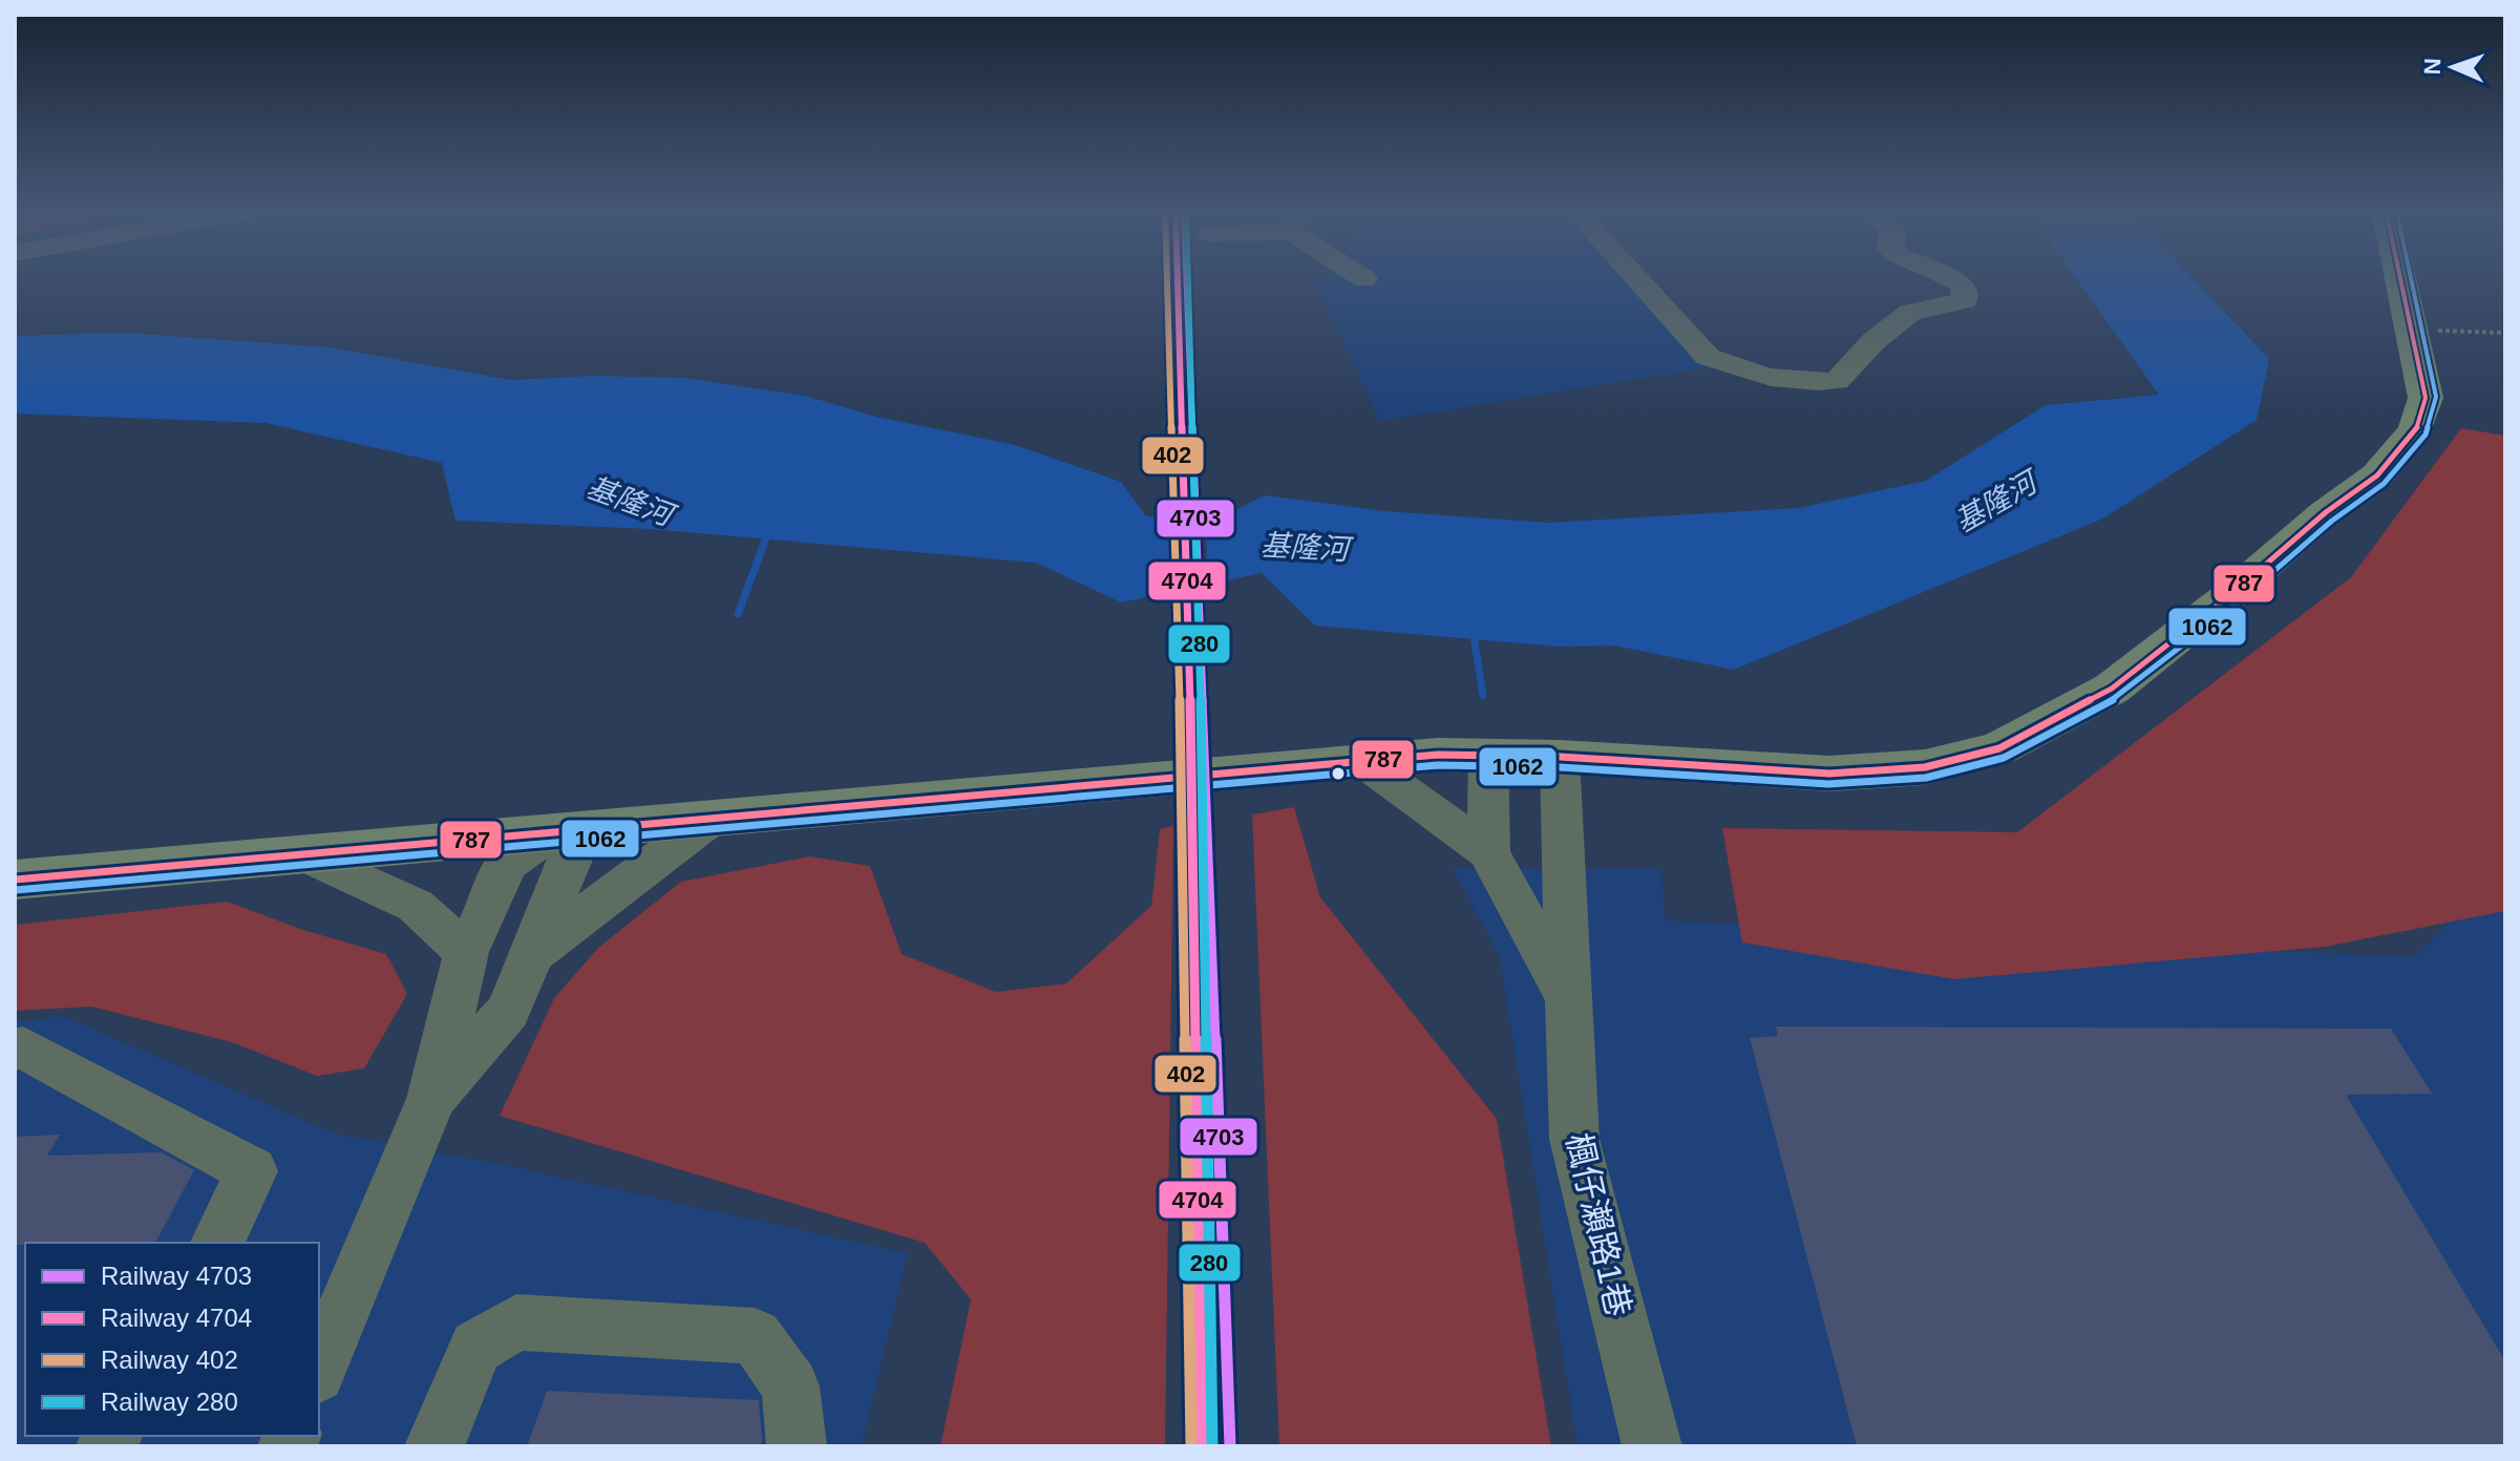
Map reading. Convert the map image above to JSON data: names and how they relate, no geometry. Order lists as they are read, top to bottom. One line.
{"streets":{"street":["楓仔瀨路1巷"]},"water":["基隆河"],"lines":["rail line 4703","rail line 4704","rail line 402","rail line 280","transit line 787","transit line 1062"],"legend":["Railway 4703","Railway 4704","Railway 402","Railway 280"],"north":"left"}
